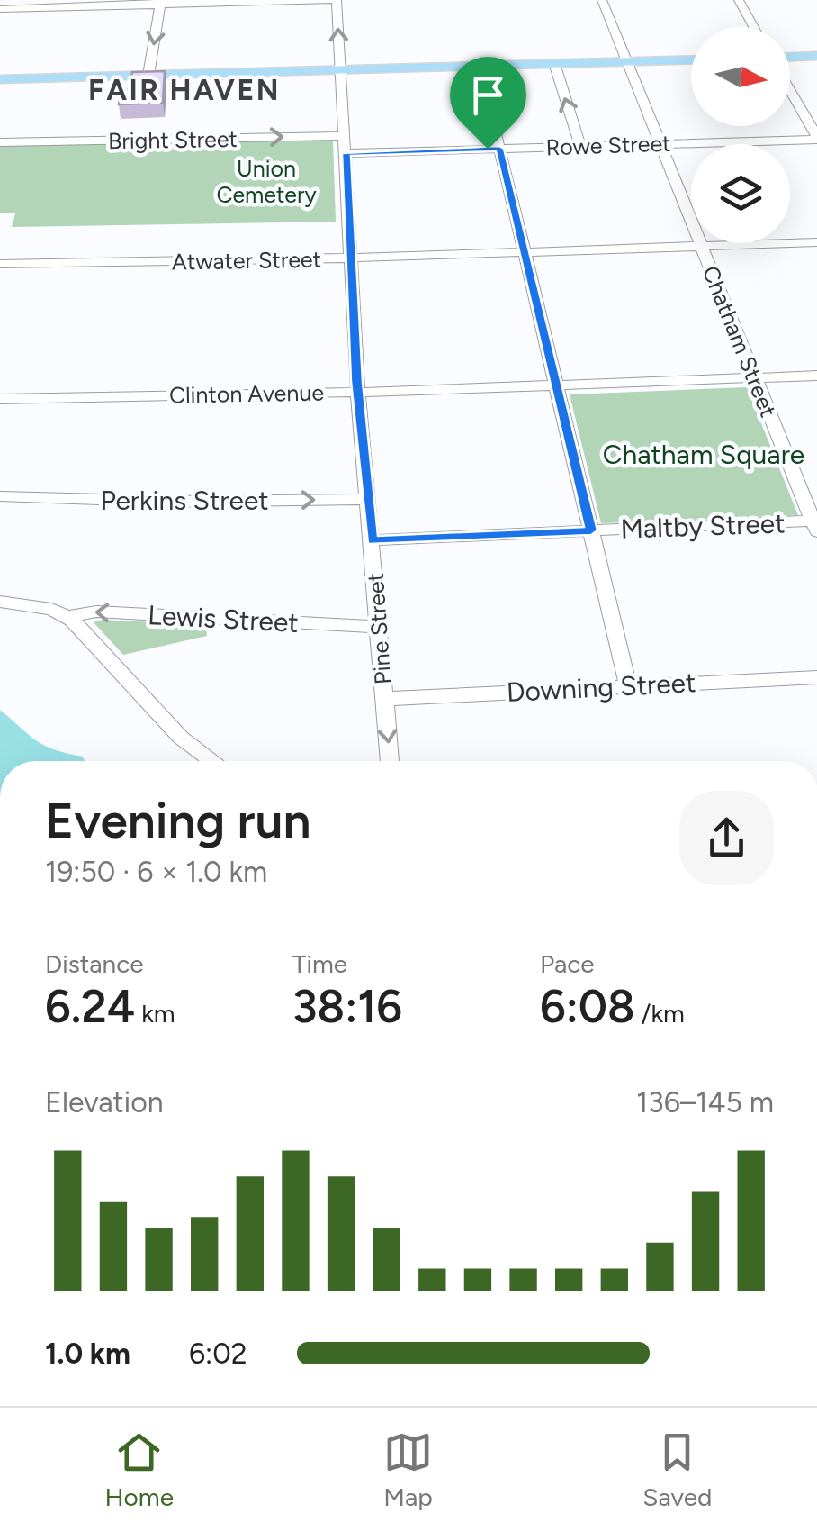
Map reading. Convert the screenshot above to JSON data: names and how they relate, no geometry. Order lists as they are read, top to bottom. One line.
{"streets":{"street":["Bright Street","Rowe Street","Atwater Street","Chatham Street","Clinton Avenue","Perkins Street","Maltby Street","Lewis Street","Pine Street","Downing Street"]},"crossings":[["Bright Street","Pine Street"],["Rowe Street","Chatham Street"],["Rowe Street","Pine Street"],["Atwater Street","Chatham Street"],["Atwater Street","Pine Street"],["Chatham Street","Clinton Avenue"],["Chatham Street","Maltby Street"],["Clinton Avenue","Pine Street"],["Perkins Street","Pine Street"],["Maltby Street","Pine Street"],["Lewis Street","Pine Street"],["Pine Street","Downing Street"]],"one_way":["Perkins Street","Lewis Street"],"districts":["FAIR HAVEN"],"parks":["Union Cemetery","Chatham Square"],"north":"right","page":{"heading":["Evening run","19:50 · 6 × 1.0 km"],"stats":[["Distance","6.24 km"],["Time","38:16"],["Pace","6:08 /km"]],"chart":["Elevation","136–145 m"],"list":[{"name":"1.0 km","note":"6:02"}],"tabs":["Home","Map","Saved"]}}
